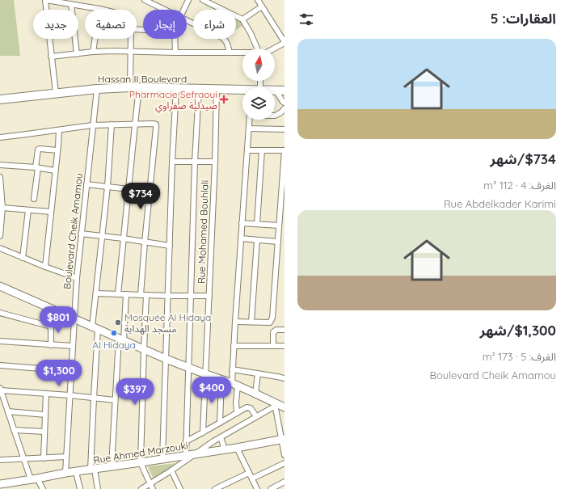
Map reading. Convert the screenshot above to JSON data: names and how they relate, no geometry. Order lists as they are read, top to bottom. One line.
{"streets":{"main road":["Hassan II Boulevard","Rue Ahmed Marzouki"],"street":["Boulevard Cheik Amamou","Rue Mohamed Bouhlali"]},"crossings":[["Hassan II Boulevard","Boulevard Cheik Amamou"],["Hassan II Boulevard","Rue Mohamed Bouhlali"],["Boulevard Cheik Amamou","Rue Ahmed Marzouki"]],"places":{"health":["Pharmacie Sefraoui صيدلية صفراوي"],"other":["Mosquée Al Hidaya مسجد الهداية","Al Hidaya"]},"north":"top","page":{"heading":"العقارات: 5","chip":["شراء","إيجار","تصفية","جديد"],"list":[{"name":"$734/شهر","note":"الغرف: 4 · 112 m² · Rue Abdelkader Karimi"},{"name":"$1,300/شهر","note":"الغرف: 5 · 173 m² · Boulevard Cheik Amamou"}],"price":["$734","$801","$1,300","$400","$397"]}}
